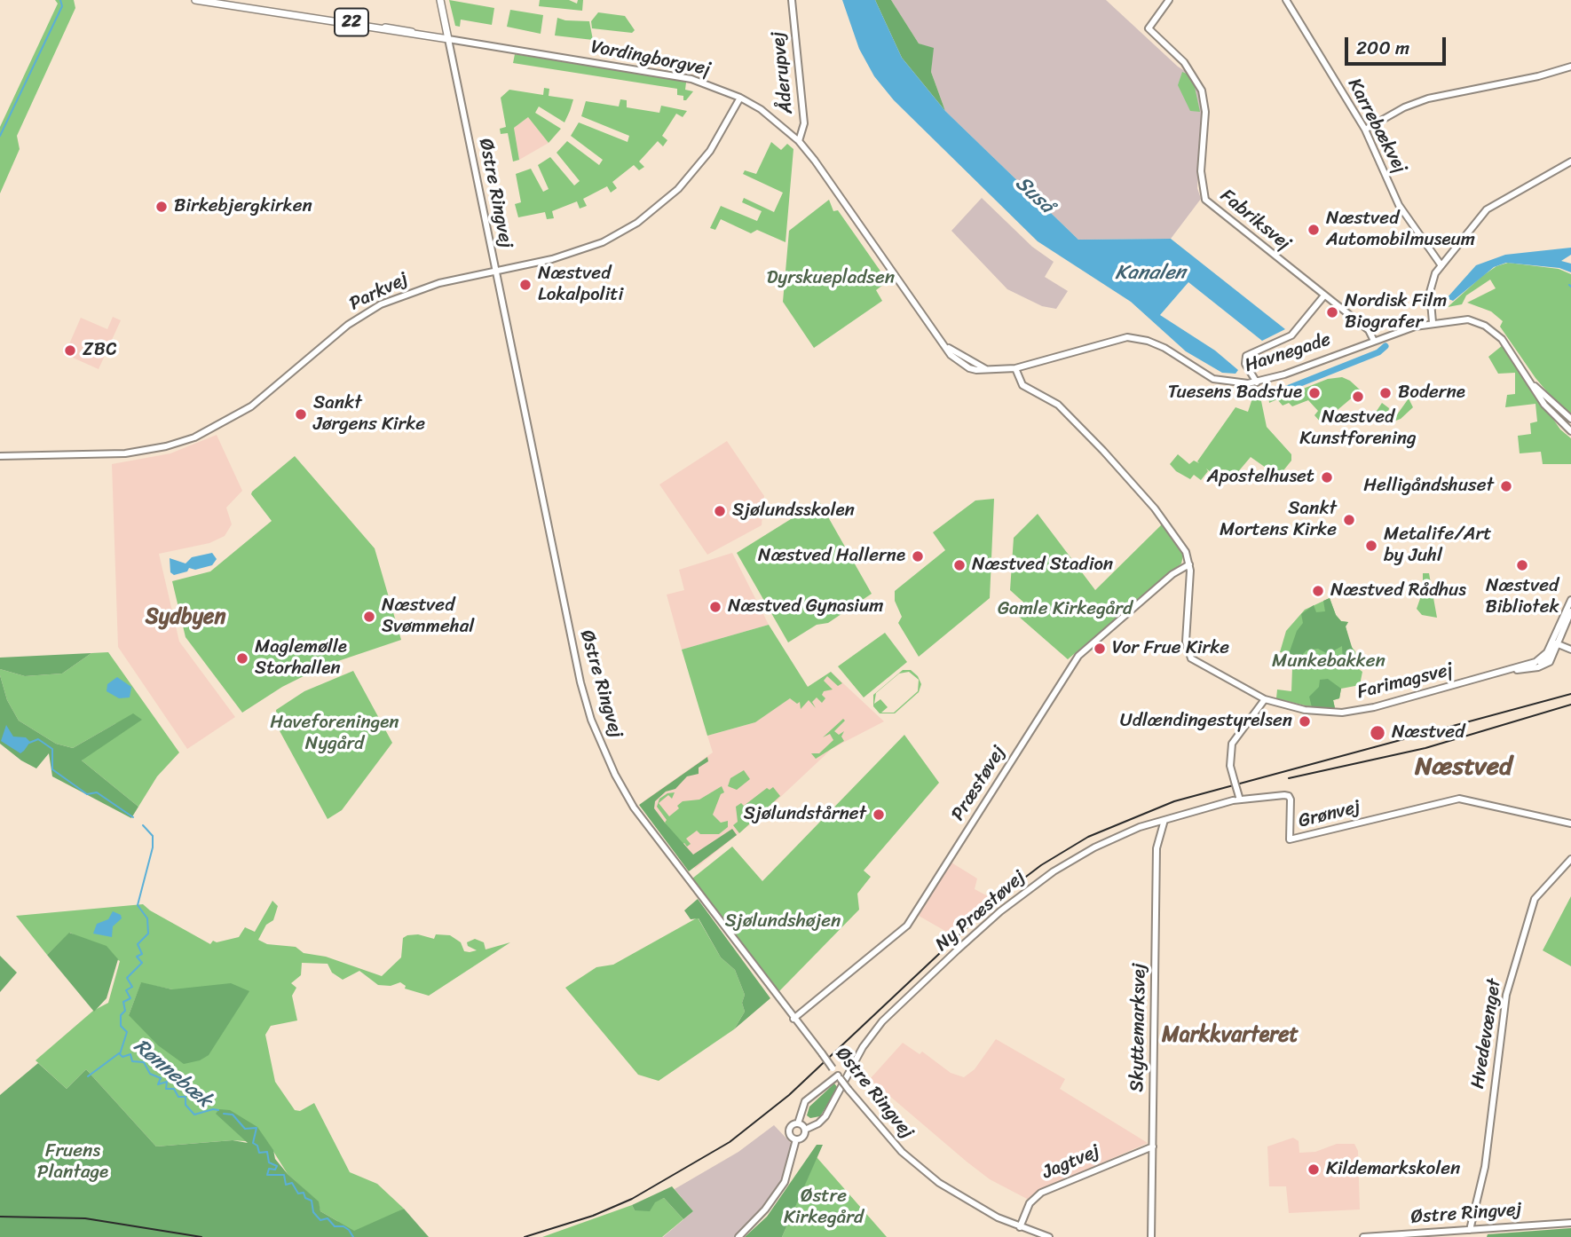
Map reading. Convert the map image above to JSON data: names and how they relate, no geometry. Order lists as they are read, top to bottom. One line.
{"streets":{"main road":["22","Vordingborgvej"],"street":["Åderupvej","Karrebækvej","Østre Ringvej","Fabriksvej","Parkvej","Havnegade","Farimagsvej","Præstøvej","Grønvej","Ny Præstøvej","Skyttemarksvej","Hvedevænget","Jagtvej"]},"crossings":[["Vordingborgvej","Åderupvej"],["Vordingborgvej","Østre Ringvej"],["Vordingborgvej","Parkvej"],["Vordingborgvej","Havnegade"],["Østre Ringvej","Parkvej"],["Østre Ringvej","Præstøvej"],["Østre Ringvej","Hvedevænget"],["Østre Ringvej","Jagtvej"],["Fabriksvej","Havnegade"],["Farimagsvej","Præstøvej"],["Grønvej","Ny Præstøvej"],["Ny Præstøvej","Skyttemarksvej"],["Skyttemarksvej","Jagtvej"]],"districts":["Sydbyen","Næstved","Markkvarteret"],"water":["Suså","Kanalen","Rønnebæk"],"parks":["Dyrskuepladsen","Gamle Kirkegård","Munkebakken","Haveforeningen Nygård","Sjølundshøjen","Fruens Plantage","Østre Kirkegård"],"places":["Birkebjergkirken","Næstved Automobilmuseum","Næstved Lokalpoliti","Nordisk Film Biografer","ZBC","Tuesens Badstue","Boderne","Næstved Kunstforening","Sankt Jørgens Kirke","Apostelhuset","Helligåndshuset","Sjølundsskolen","Sankt Mortens Kirke","Metalife/Art by Juhl","Næstved Hallerne","Næstved Stadion","Næstved Bibliotek","Næstved Rådhus","Næstved Gynasium","Næstved Svømmehal","Vor Frue Kirke","Maglemølle Storhallen","Udlændingestyrelsen","Næstved","Sjølundstårnet","Kildemarkskolen"],"scale_bar":"200 m"}
